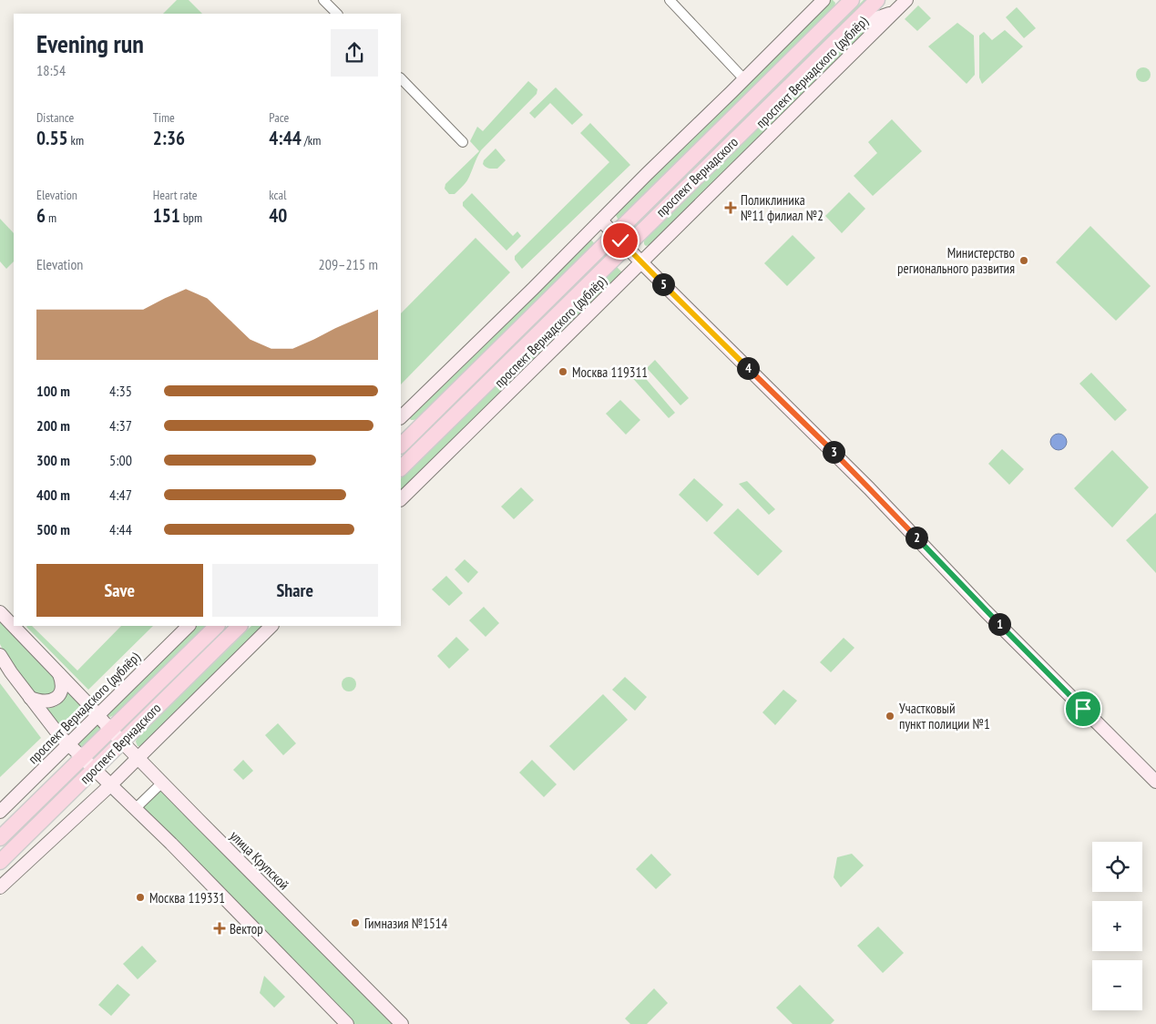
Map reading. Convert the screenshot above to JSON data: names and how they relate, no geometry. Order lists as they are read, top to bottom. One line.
{"streets":{"main road":["проспект Вернадского"],"street":["проспект Вернадского (дублёр)","улица Крупской"]},"crossings":[["проспект Вернадского (дублёр)","проспект Вернадского"],["проспект Вернадского (дублёр)","улица Крупской"],["проспект Вернадского","улица Крупской"]],"places":{"health":["Поликлиника №11 филиал №2","Вектор"],"other":["Министерство регионального развития","Москва 119311","Участковый пункт полиции №1","Москва 119331","Гимназия №1514"]},"page":{"heading":["Evening run","18:54"],"stats":[["Distance","0.55 km"],["Time","2:36"],["Pace","4:44 /km"],["Elevation","6 m"],["Heart rate","151 bpm"],["kcal","40"]],"chart":["Elevation","209–215 m"],"pins":["5","4","3","2","1"],"list":[{"name":"100 m","note":"4:35"},{"name":"200 m","note":"4:37"},{"name":"300 m","note":"5:00"},{"name":"400 m","note":"4:47"},{"name":"500 m","note":"4:44"}],"buttons":["Save","Share"],"map_buttons":["+","−"]}}
